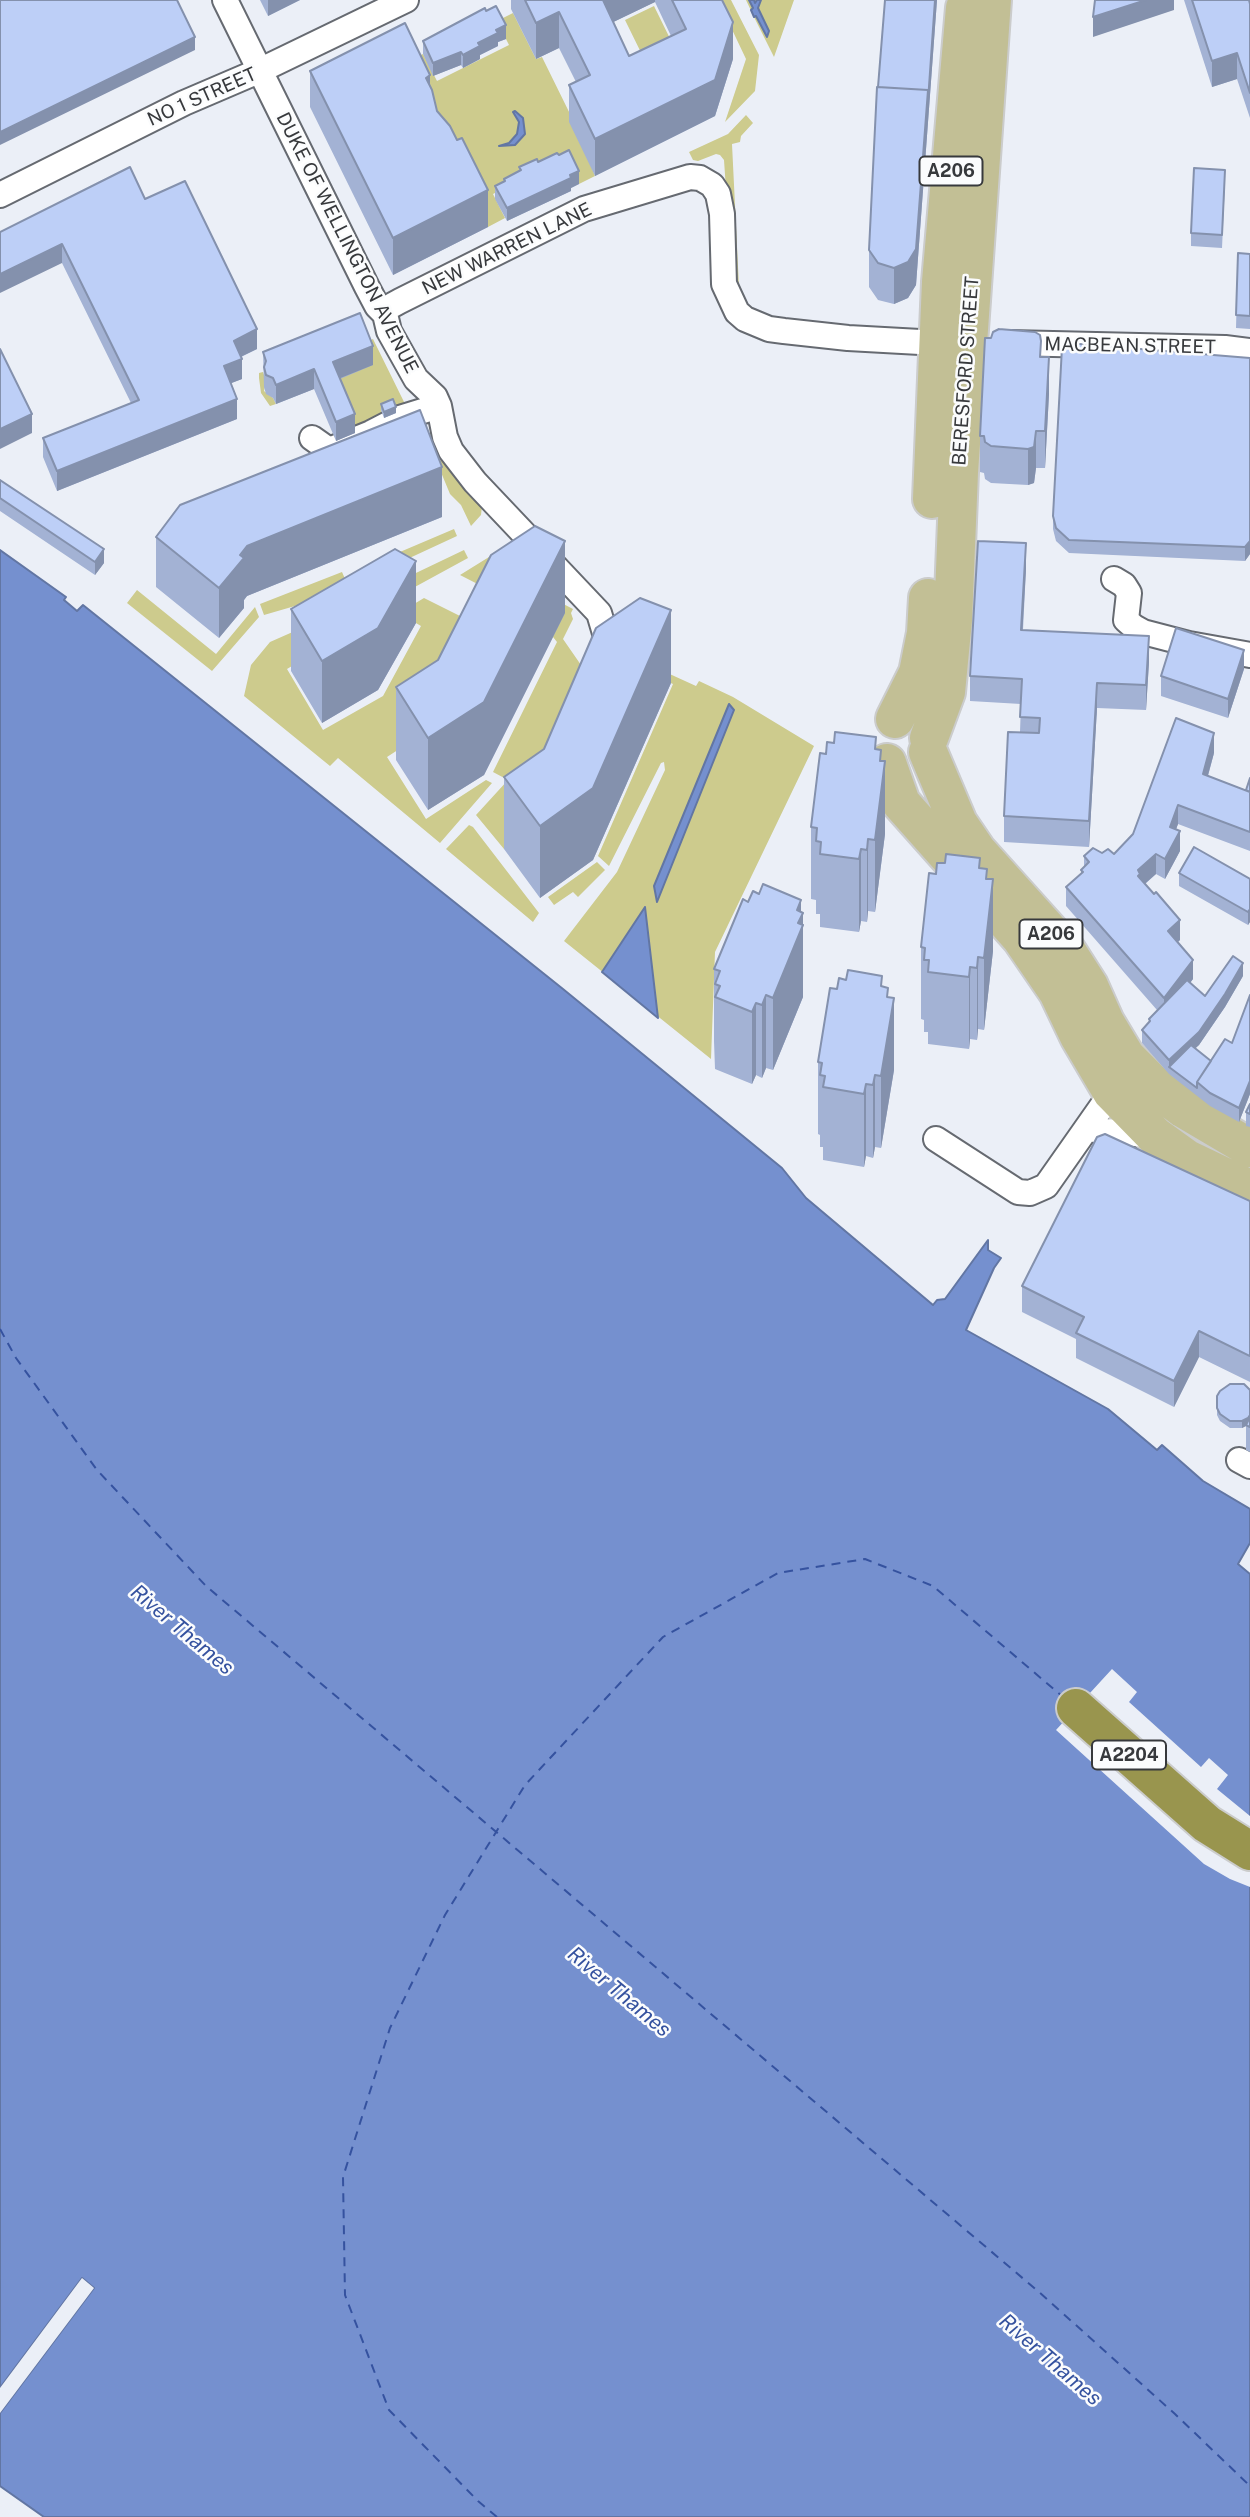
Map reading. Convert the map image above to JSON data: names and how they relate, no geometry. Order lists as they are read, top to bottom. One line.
{"streets":{"highway":["A2204"],"main road":["A206","BERESFORD STREET"],"street":["NO 1 STREET","DUKE OF WELLINGTON AVENUE","NEW WARREN LANE","MACBEAN STREET"]},"crossings":[["NO 1 STREET","DUKE OF WELLINGTON AVENUE"],["A206","BERESFORD STREET"],["DUKE OF WELLINGTON AVENUE","NEW WARREN LANE"],["NEW WARREN LANE","MACBEAN STREET"],["NEW WARREN LANE","BERESFORD STREET"],["MACBEAN STREET","BERESFORD STREET"]],"water":["River Thames"]}
